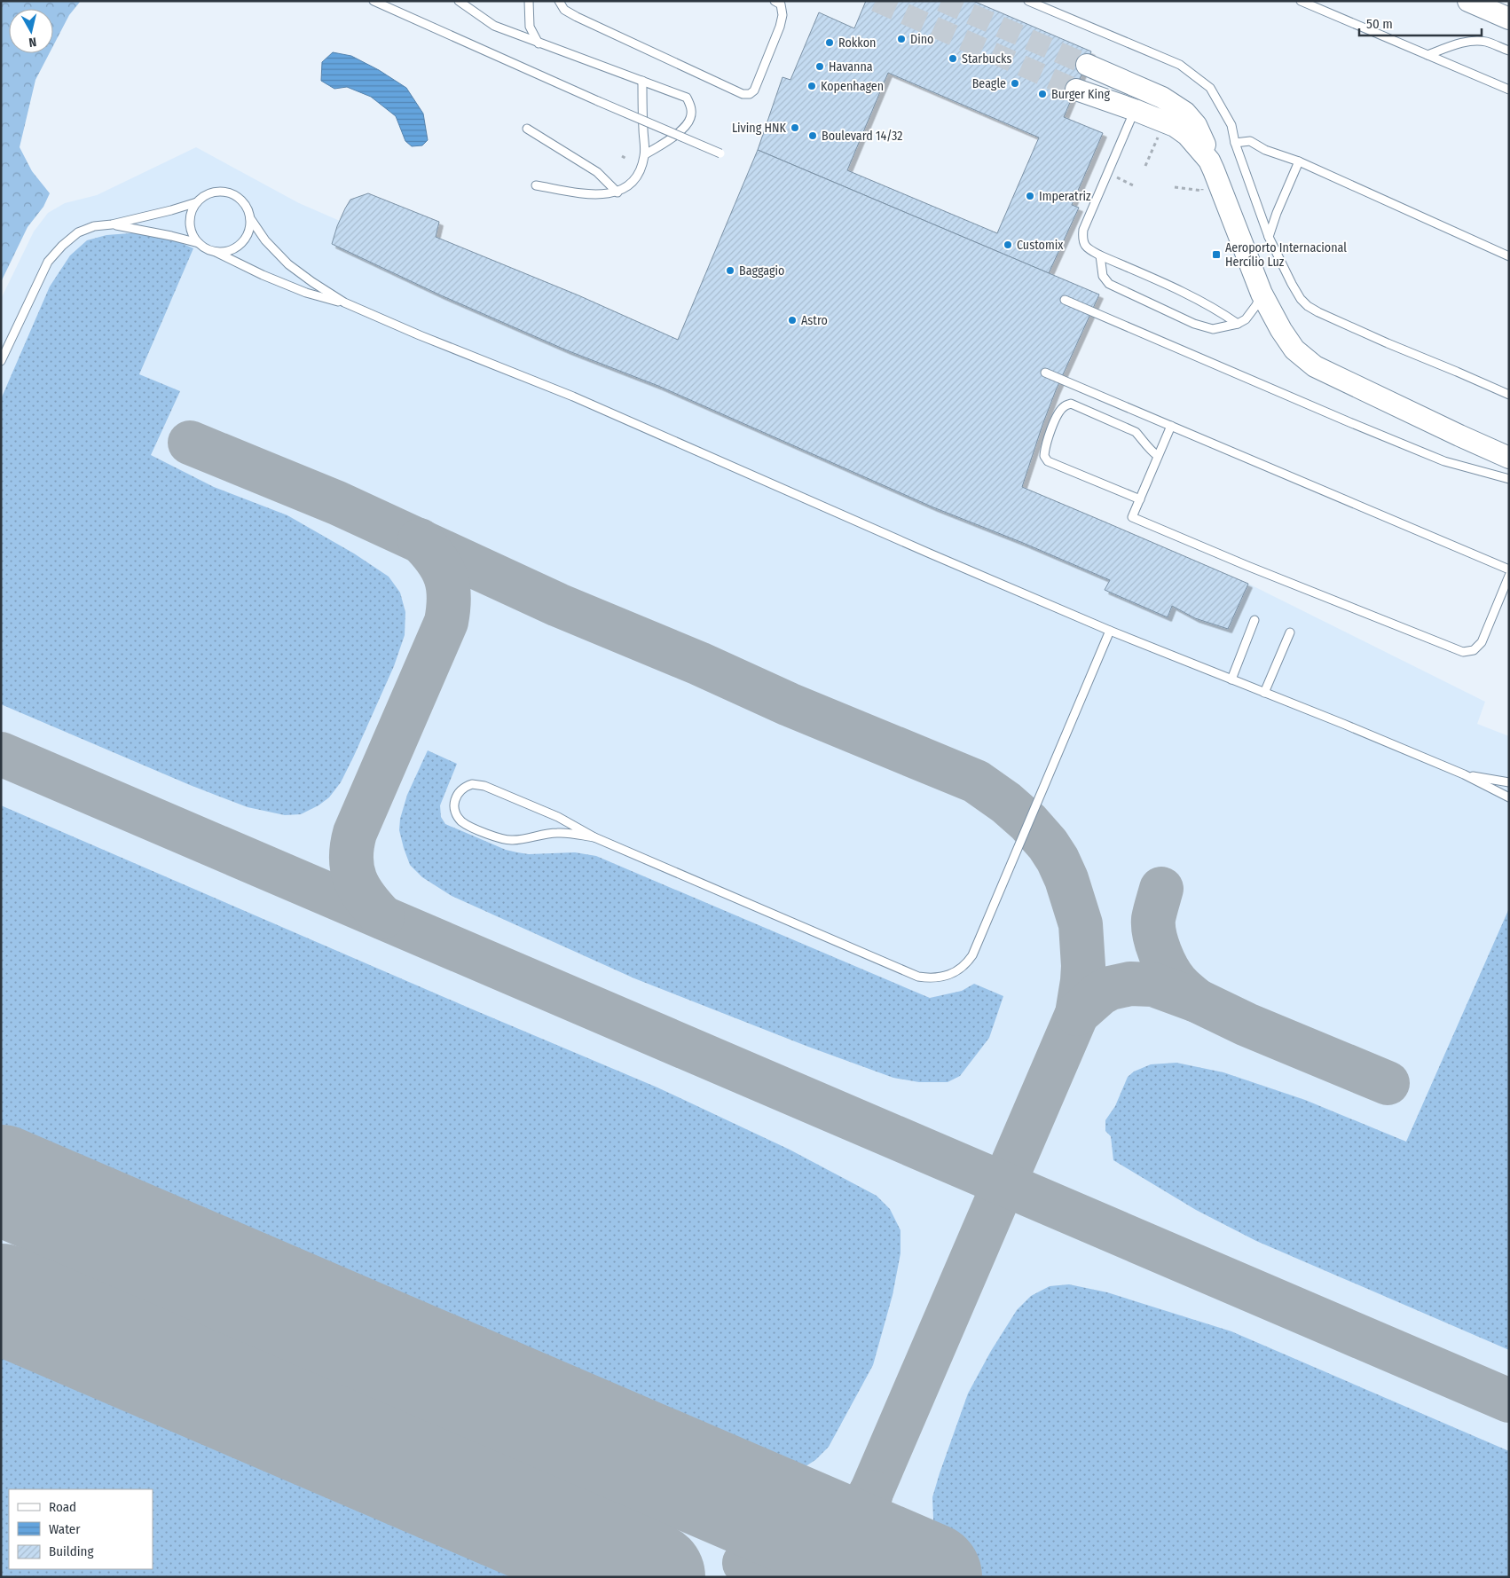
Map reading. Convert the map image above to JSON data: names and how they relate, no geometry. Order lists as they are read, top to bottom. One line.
{"places":{"other":["Dino","Rokkon","Starbucks","Havanna","Beagle","Kopenhagen","Burger King","Living HNK","Boulevard 14/32","Imperatriz","Customix","Baggagio","Astro"],"transit":["Aeroporto Internacional Hercílio Luz"]},"legend":["Road","Water","Building"],"scale_bar":"50 m","north":"bottom"}
